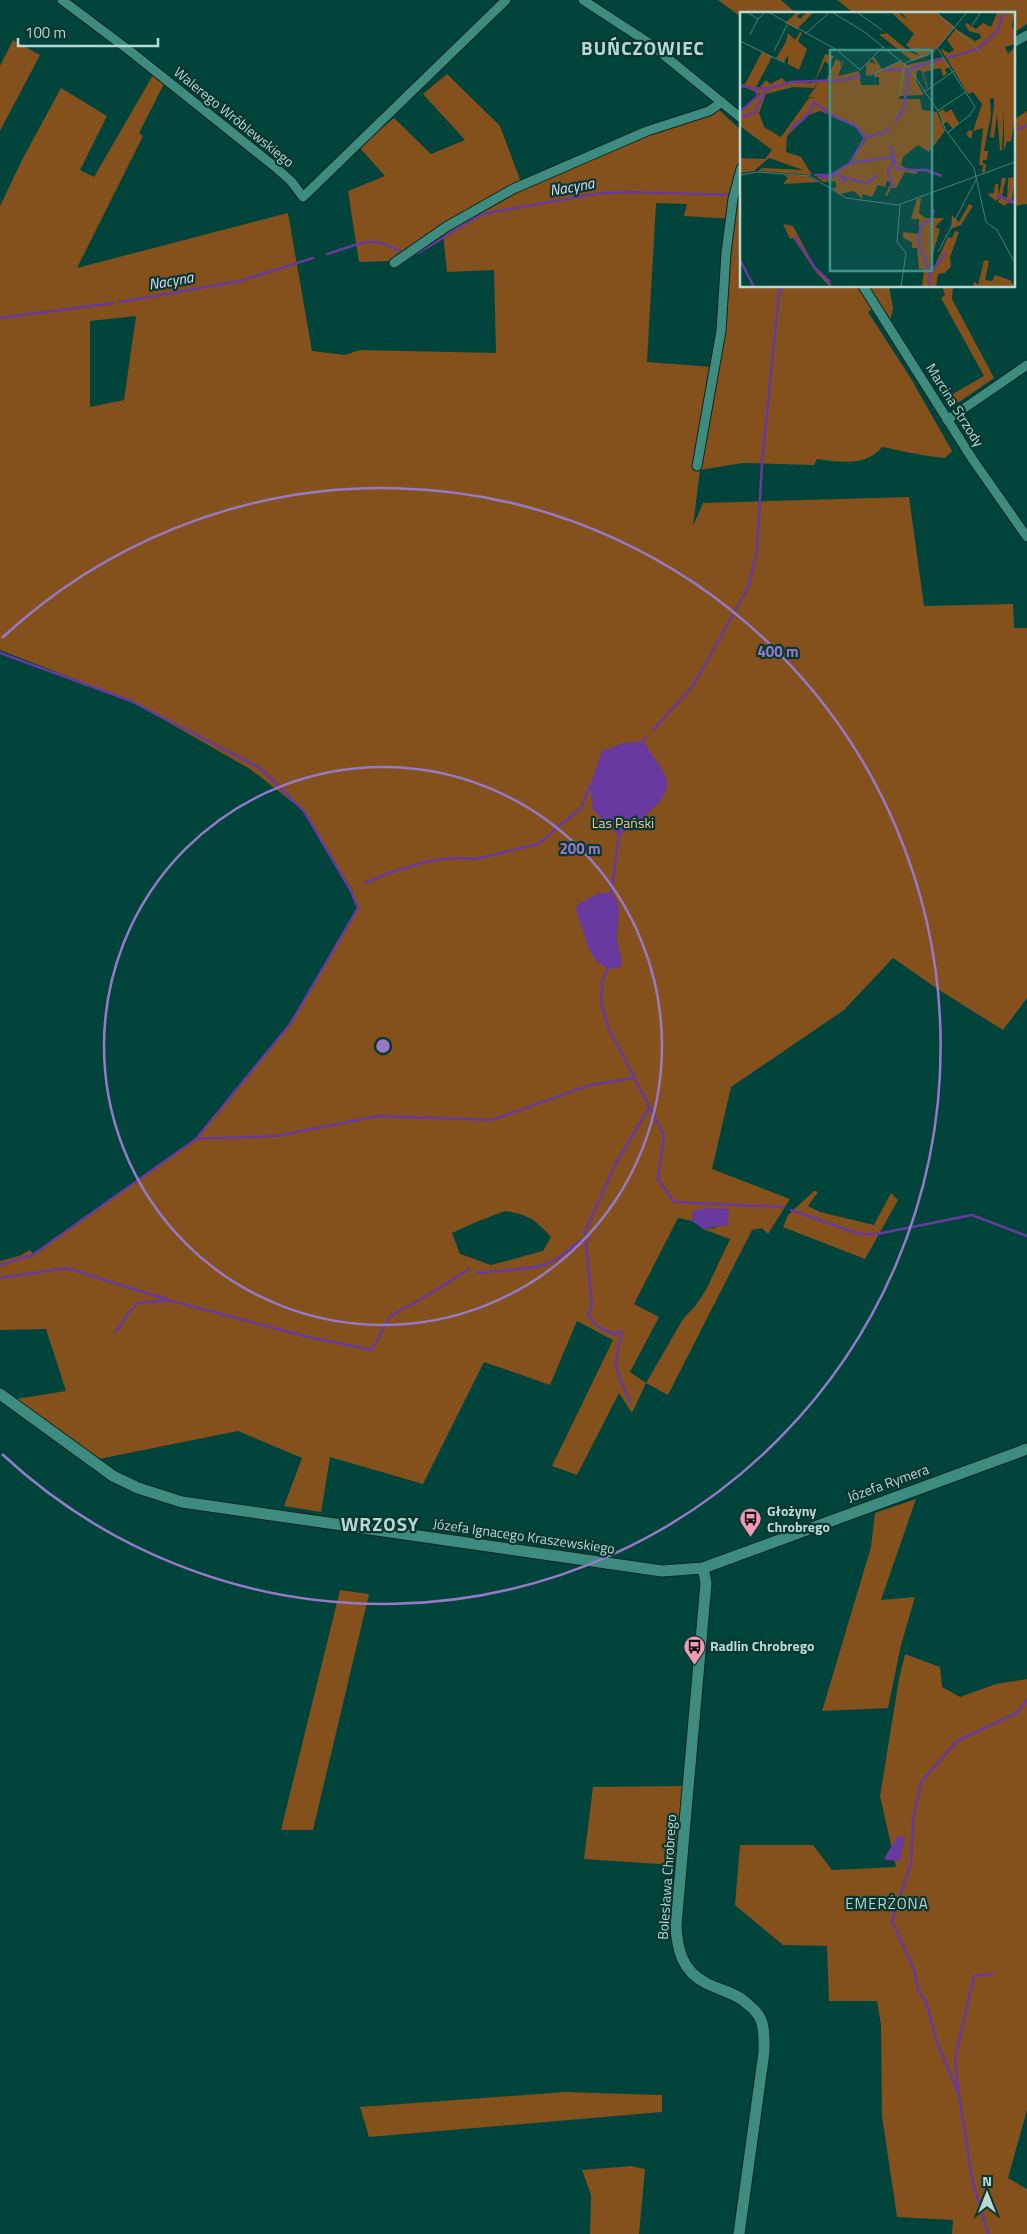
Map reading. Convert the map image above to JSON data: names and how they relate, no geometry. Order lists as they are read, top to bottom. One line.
{"streets":{"street":["Walerego Wróblewskiego","Marcina Strzody","Józefa Rymera","Józefa Ignacego Kraszewskiego","Bolesława Chrobrego"]},"crossings":[["Józefa Rymera","Józefa Ignacego Kraszewskiego"],["Józefa Rymera","Bolesława Chrobrego"],["Józefa Ignacego Kraszewskiego","Bolesława Chrobrego"]],"districts":["BUŃCZOWIEC","WRZOSY","EMERŻONA"],"water":["Nacyna"],"parks":["Las Pański"],"places":{"bus stop":["Głożyny Chrobrego","Radlin Chrobrego"]},"scale_bar":"100 m","north":"top","rings":["400 m","200 m"]}
